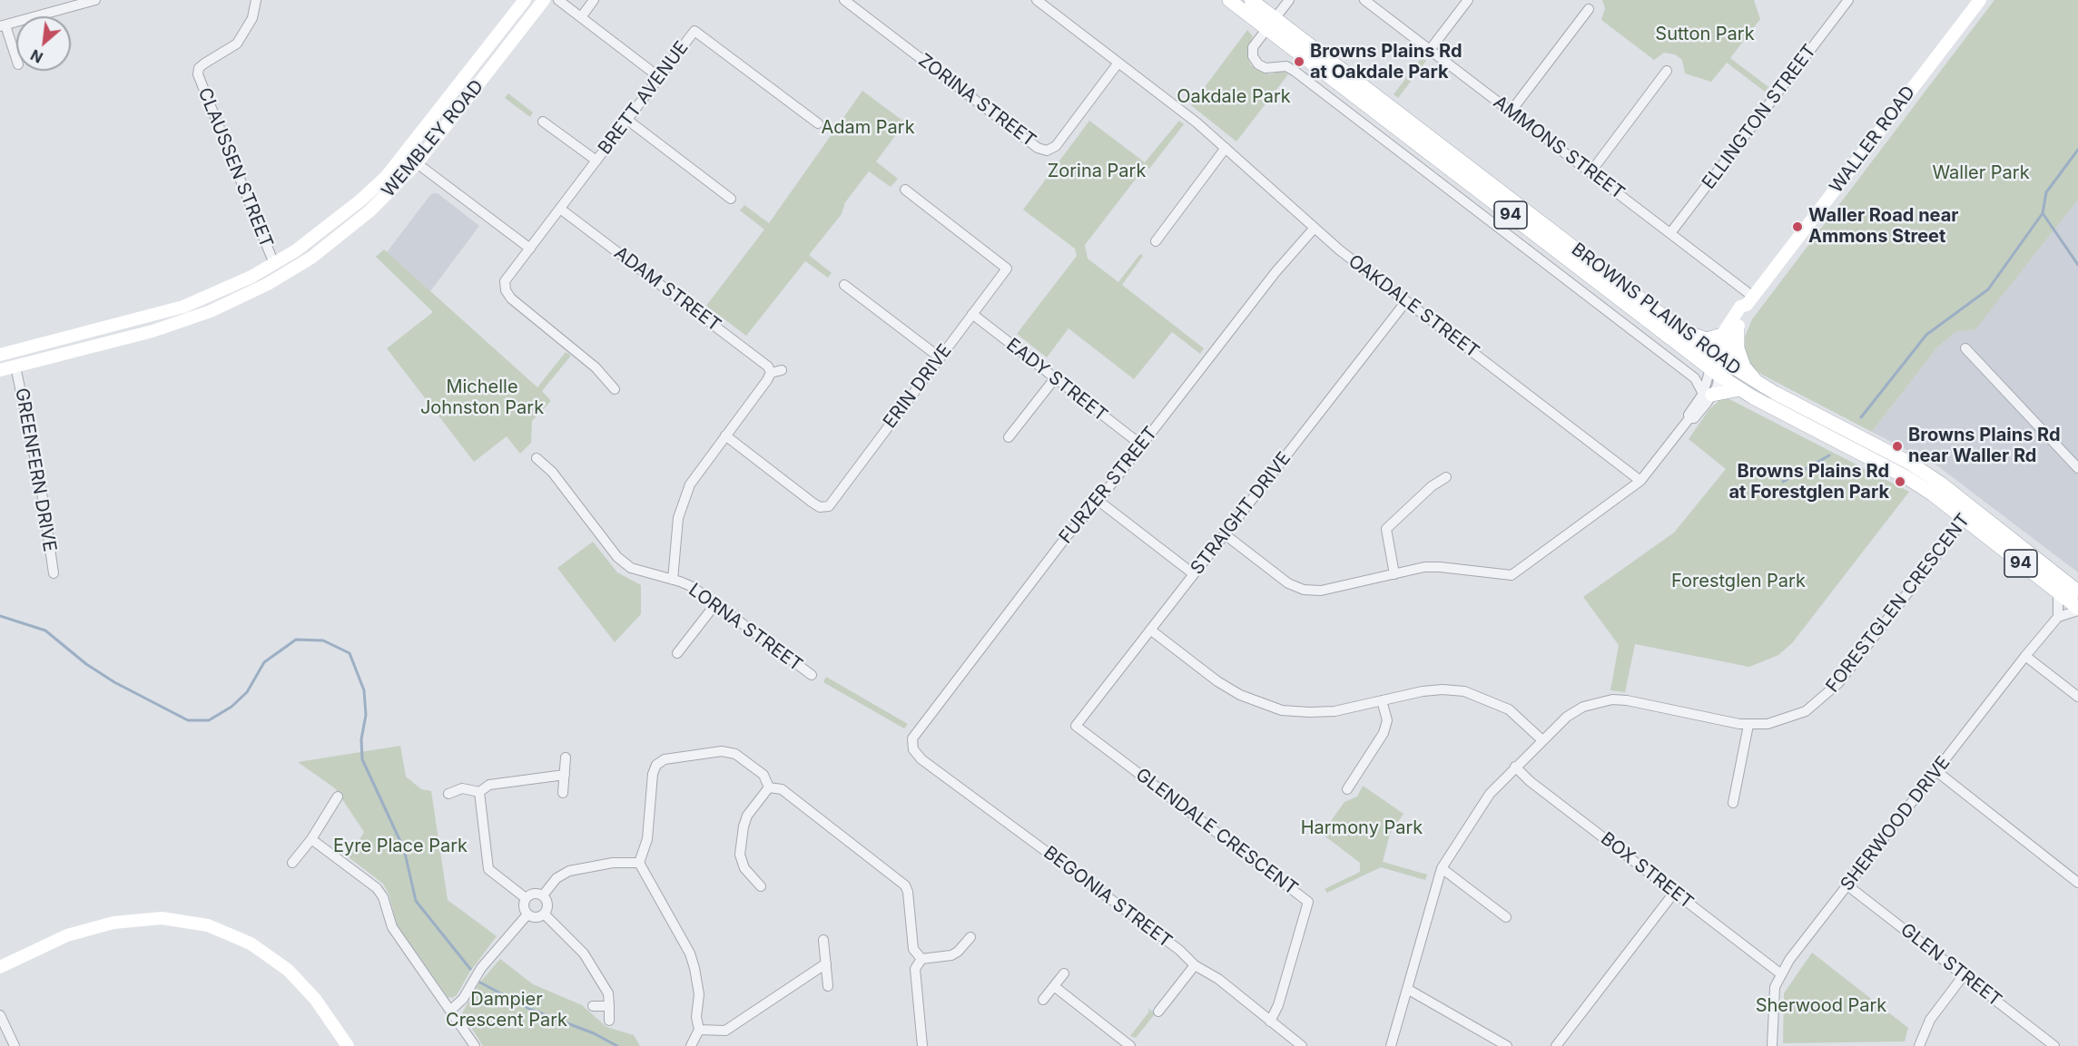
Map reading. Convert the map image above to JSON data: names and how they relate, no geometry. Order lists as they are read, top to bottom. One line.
{"streets":{"main road":["WEMBLEY ROAD","WALLER ROAD","94","BROWNS PLAINS ROAD"],"street":["BRETT AVENUE","ZORINA STREET","ELLINGTON STREET","AMMONS STREET","CLAUSSEN STREET","ADAM STREET","OAKDALE STREET","EADY STREET","ERIN DRIVE","GREENFERN DRIVE","FURZER STREET","STRAIGHT DRIVE","FORESTGLEN CRESCENT","LORNA STREET","SHERWOOD DRIVE","GLENDALE CRESCENT","BOX STREET","BEGONIA STREET","GLEN STREET"]},"crossings":[["BRETT AVENUE","ADAM STREET"],["ZORINA STREET","OAKDALE STREET"],["ELLINGTON STREET","AMMONS STREET"],["WEMBLEY ROAD","CLAUSSEN STREET"],["WEMBLEY ROAD","GREENFERN DRIVE"],["WALLER ROAD","AMMONS STREET"],["WALLER ROAD","BROWNS PLAINS ROAD"],["OAKDALE STREET","FURZER STREET"],["OAKDALE STREET","STRAIGHT DRIVE"],["BROWNS PLAINS ROAD","FORESTGLEN CRESCENT"],["EADY STREET","ERIN DRIVE"],["EADY STREET","FURZER STREET"],["FURZER STREET","BEGONIA STREET"],["STRAIGHT DRIVE","GLENDALE CRESCENT"],["FORESTGLEN CRESCENT","BOX STREET"],["SHERWOOD DRIVE","BOX STREET"],["SHERWOOD DRIVE","GLEN STREET"],["GLENDALE CRESCENT","BEGONIA STREET"]],"parks":["Sutton Park","Oakdale Park","Adam Park","Zorina Park","Waller Park","Michelle Johnston Park","Forestglen Park","Harmony Park","Eyre Place Park","Dampier Crescent Park","Sherwood Park"],"places":["Browns Plains Rd at Oakdale Park","Waller Road near Ammons Street","Browns Plains Rd near Waller Rd","Browns Plains Rd at Forestglen Park"],"north":"bottom left"}
